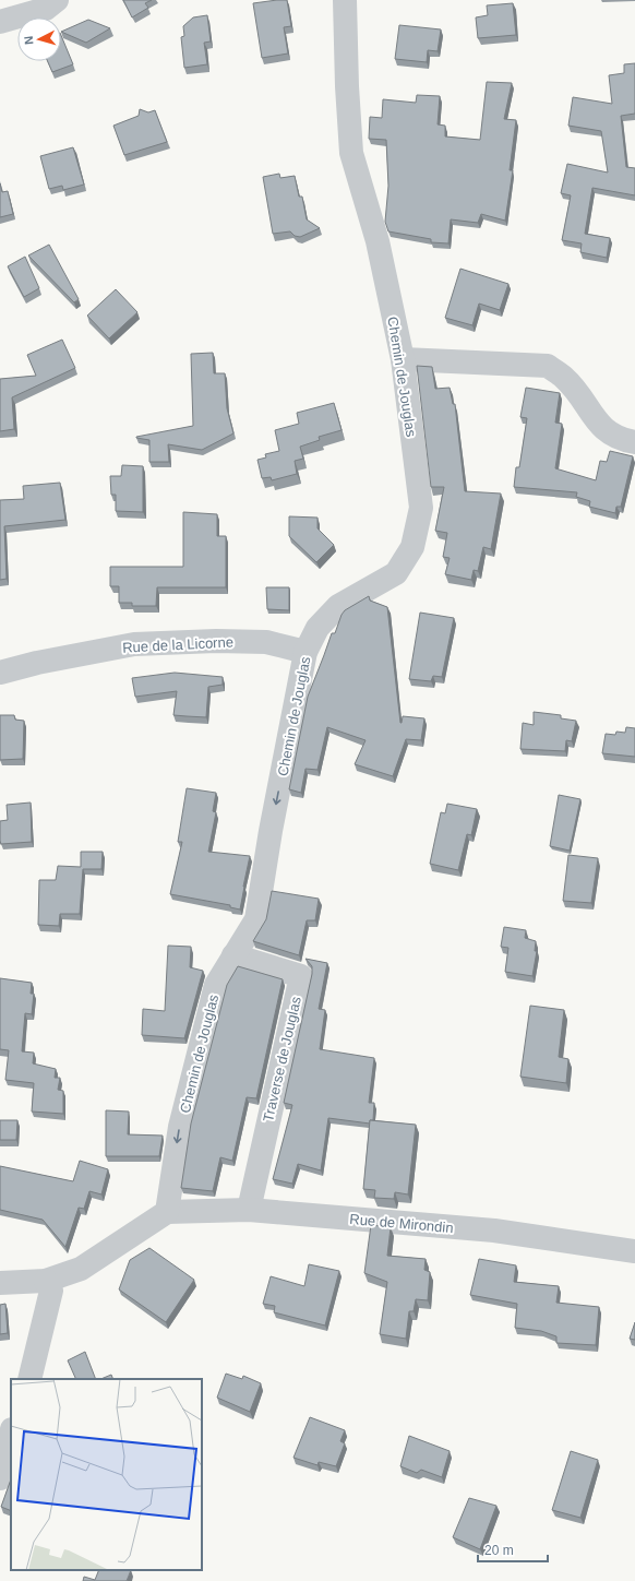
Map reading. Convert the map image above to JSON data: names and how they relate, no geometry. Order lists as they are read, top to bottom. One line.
{"streets":{"street":["Chemin de Jouglas","Rue de la Licorne","Traverse de Jouglas","Rue de Mirondin"]},"crossings":[["Chemin de Jouglas","Rue de la Licorne"],["Chemin de Jouglas","Traverse de Jouglas"],["Chemin de Jouglas","Rue de Mirondin"],["Traverse de Jouglas","Rue de Mirondin"]],"one_way":["Chemin de Jouglas"],"scale_bar":"20 m","north":"left"}
